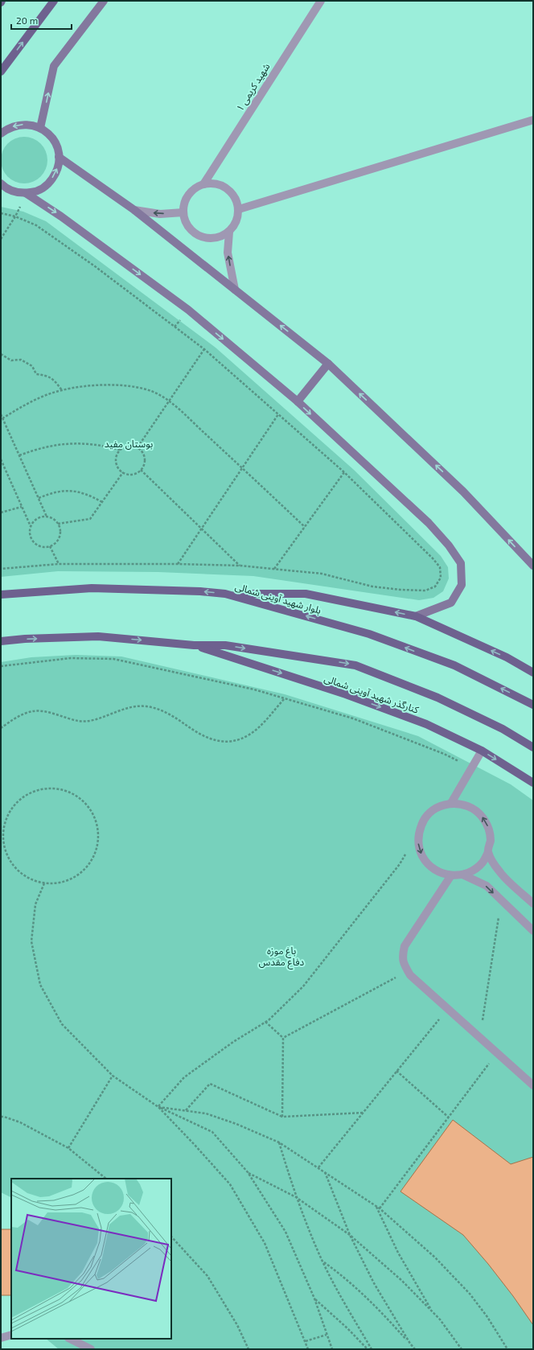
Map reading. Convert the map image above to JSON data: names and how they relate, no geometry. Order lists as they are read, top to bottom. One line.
{"streets":{"main road":["بلوار شهید آوینی شمالی","کنارگذر شهید آوینی شمالی"],"street":["شهید کریمی ۱"]},"parks":["بوستان مفید","باغ موزه دفاع مقدس"],"scale_bar":"20 m"}
